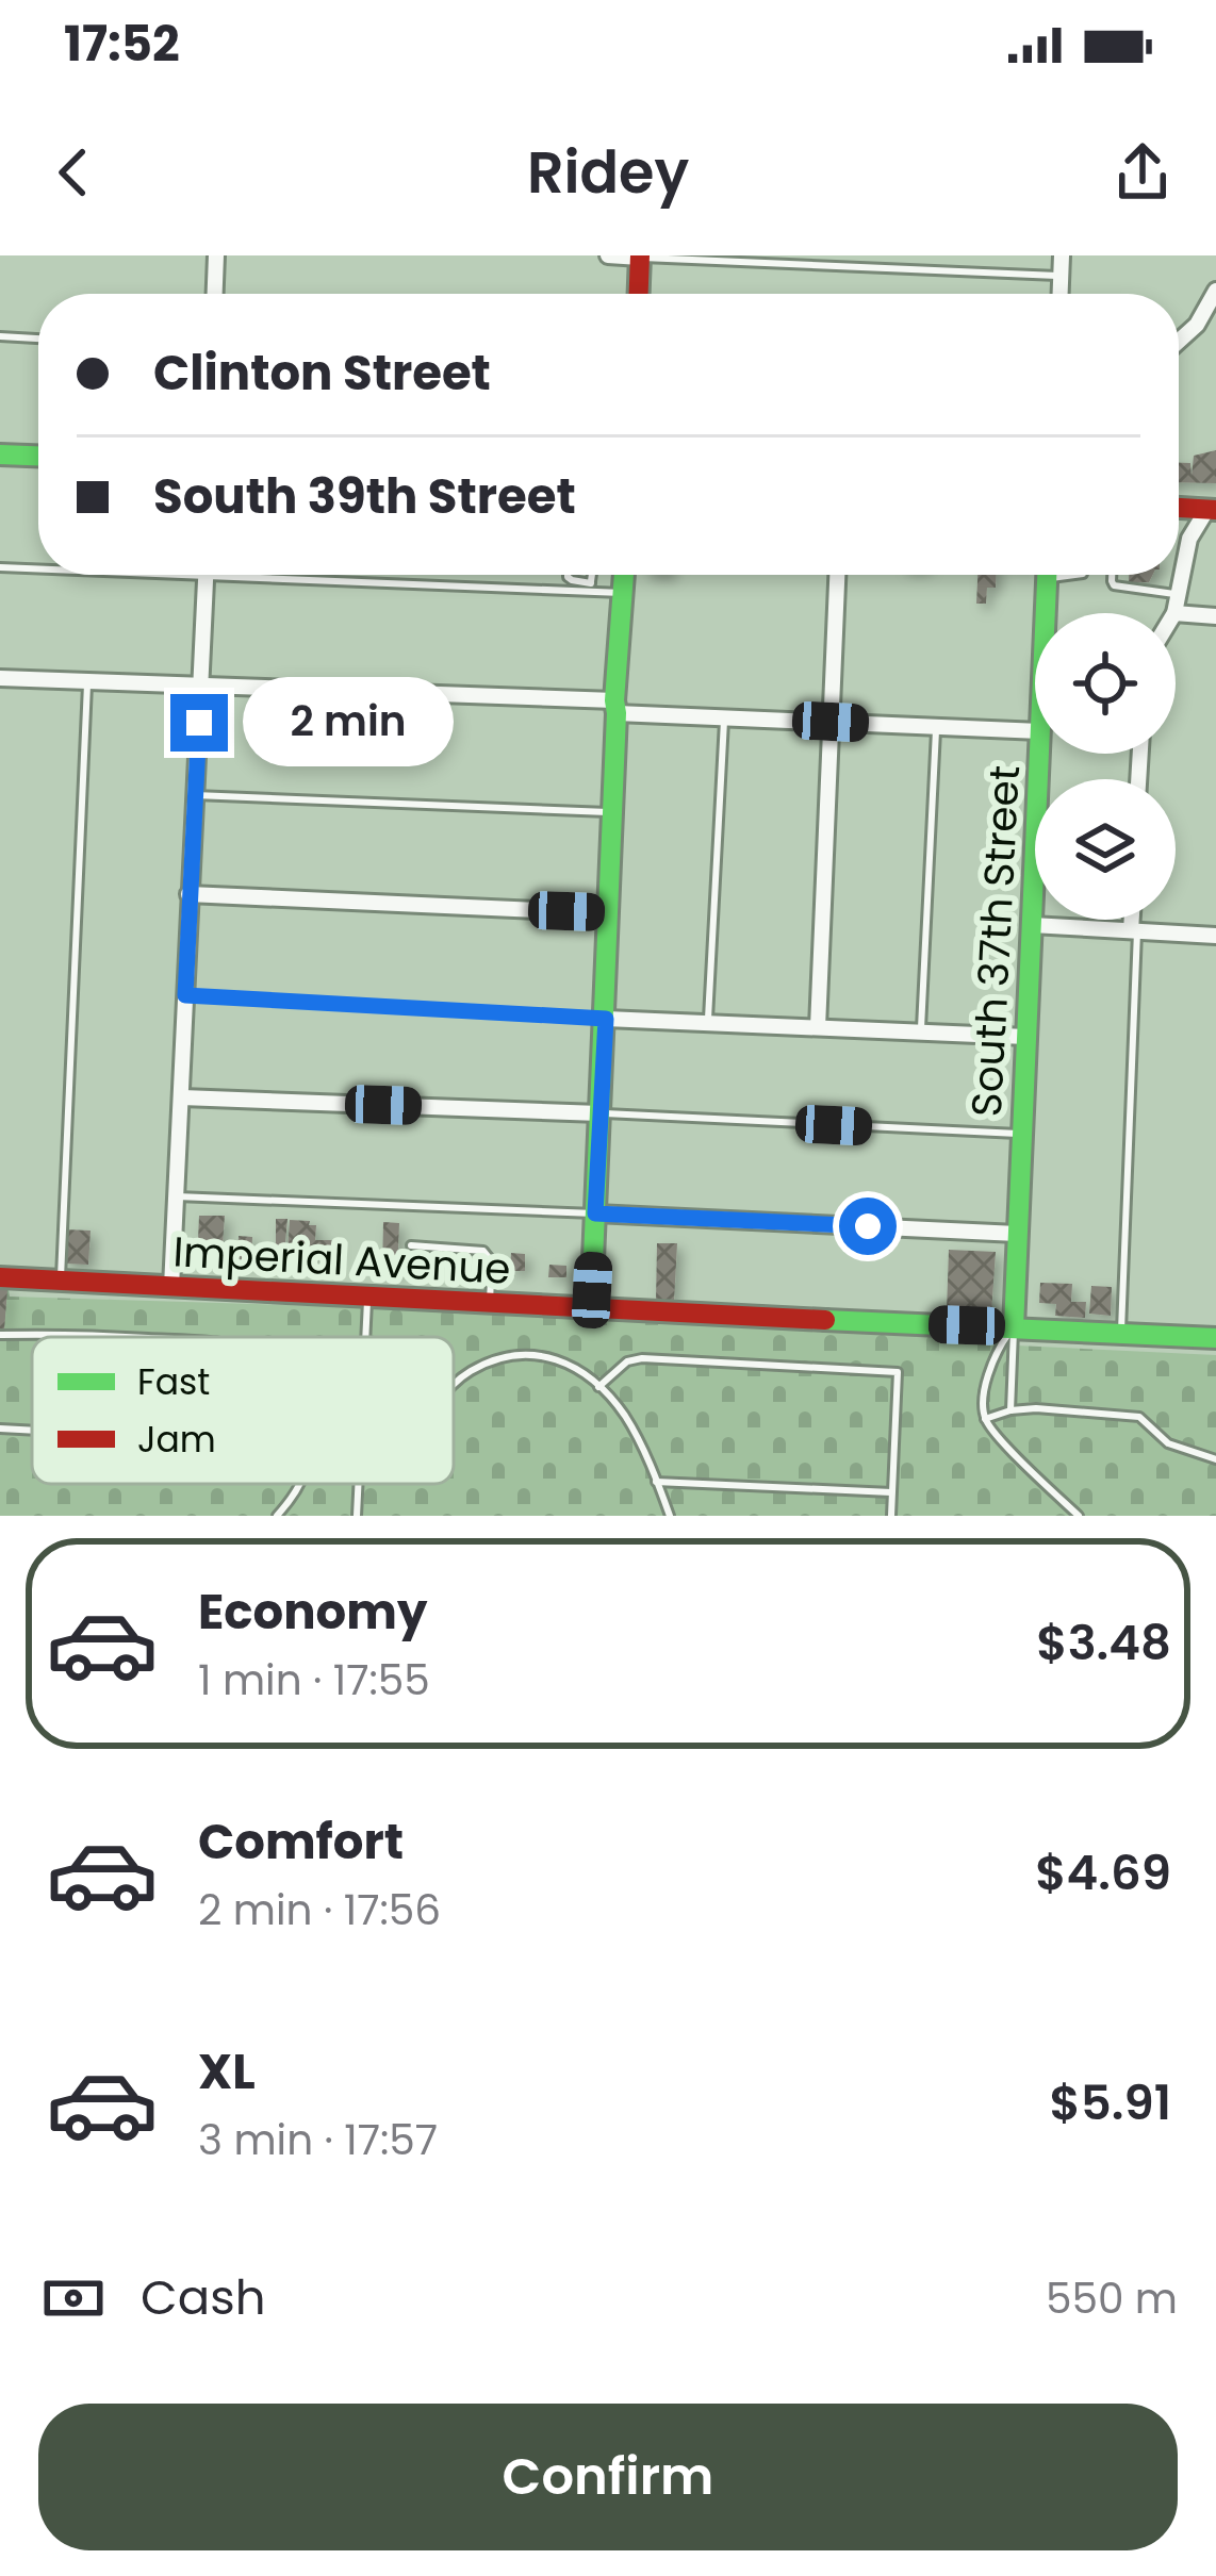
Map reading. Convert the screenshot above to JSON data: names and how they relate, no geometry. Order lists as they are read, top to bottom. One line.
{"streets":{"street":["South 37th Street","Imperial Avenue"]},"crossings":[["South 37th Street","Imperial Avenue"]],"legend":["Fast","Jam"],"page":{"status":"17:52","header":"Ridey","banner":["Clinton Street","South 39th Street"],"bubble":"2 min","list":[{"name":"Economy","note":"1 min · 17:55","value":"$3.48"},{"name":"Comfort","note":"2 min · 17:56","value":"$4.69"},{"name":"XL","note":"3 min · 17:57","value":"$5.91"}],"pay":["Cash","550 m"],"buttons":"Confirm"}}
